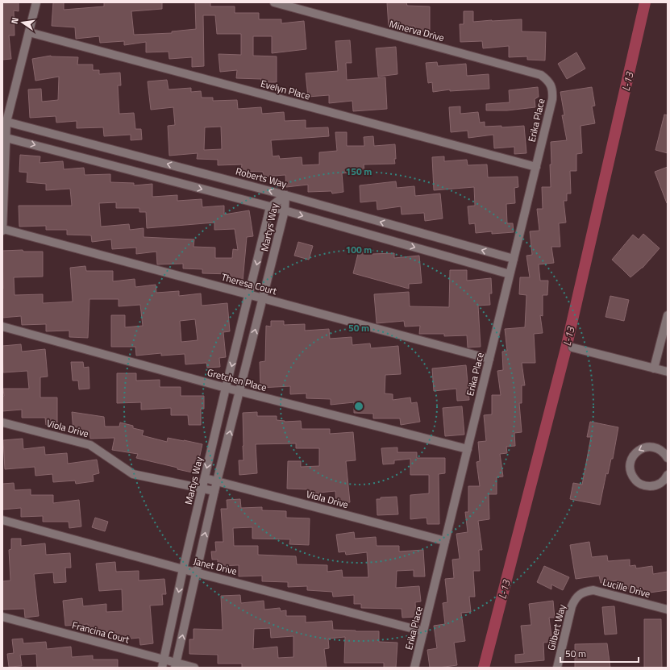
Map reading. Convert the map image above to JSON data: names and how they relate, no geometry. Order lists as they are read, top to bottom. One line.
{"streets":{"street":["Minerva Drive","Evelyn Place","Erika Place","Roberts Way","Martys Way","Theresa Court","Gretchen Place","Viola Drive","Janet Drive","Lucille Drive","Gilbert Way","Francina Court"]},"crossings":[["Minerva Drive","Erika Place"],["Evelyn Place","Erika Place"],["Erika Place","Roberts Way"],["Erika Place","Theresa Court"],["Erika Place","Gretchen Place"],["Erika Place","Viola Drive"],["Erika Place","Janet Drive"],["Roberts Way","Martys Way"],["Martys Way","Theresa Court"],["Martys Way","Gretchen Place"],["Martys Way","Viola Drive"],["Martys Way","Janet Drive"],["Martys Way","Francina Court"],["Lucille Drive","Gilbert Way"]],"water":["L-13"],"scale_bar":"50 m","north":"left","rings":["150 m","100 m","50 m"]}
